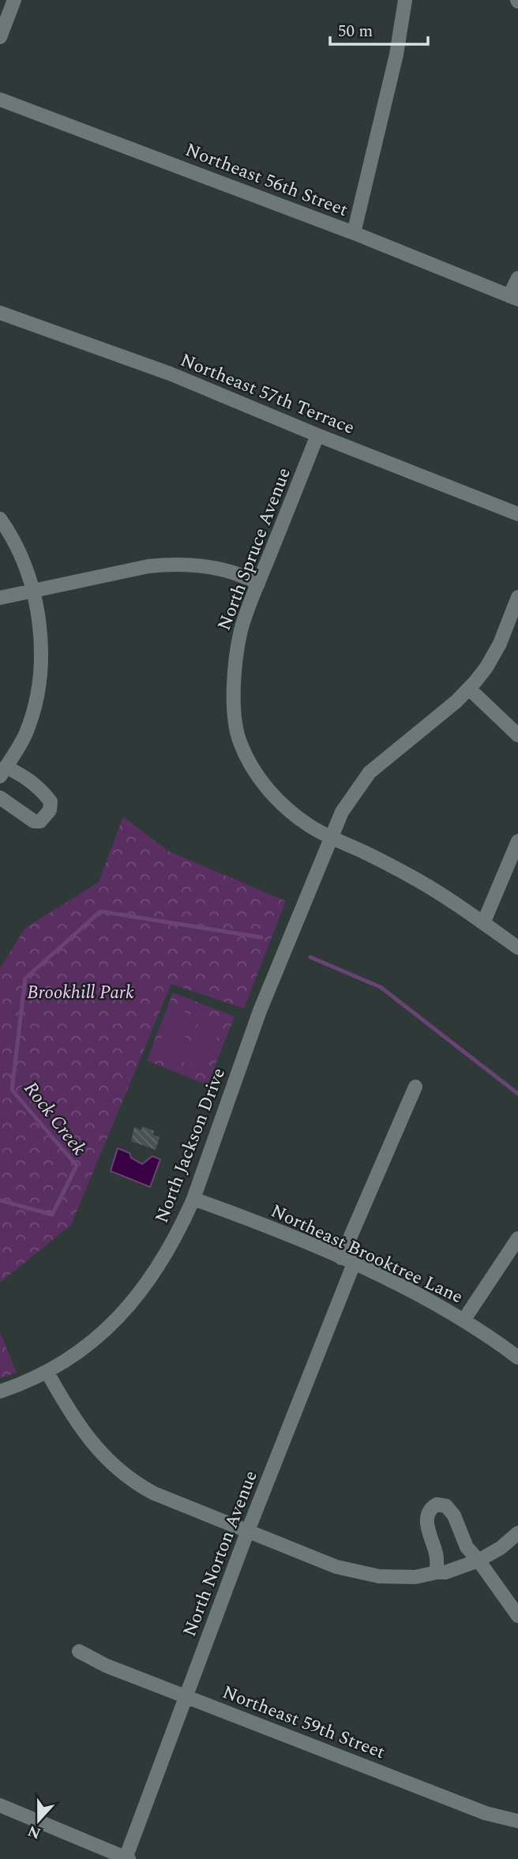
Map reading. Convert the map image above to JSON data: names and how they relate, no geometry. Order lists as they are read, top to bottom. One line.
{"streets":{"street":["Northeast 56th Street","Northeast 57th Terrace","North Spruce Avenue","North Jackson Drive","Northeast Brooktree Lane","North Norton Avenue","Northeast 59th Street"]},"crossings":[["Northeast 57th Terrace","North Spruce Avenue"],["North Spruce Avenue","North Jackson Drive"],["North Jackson Drive","Northeast Brooktree Lane"],["Northeast Brooktree Lane","North Norton Avenue"],["North Norton Avenue","Northeast 59th Street"]],"water":["Rock Creek"],"parks":["Brookhill Park"],"scale_bar":"50 m","north":"bottom"}
